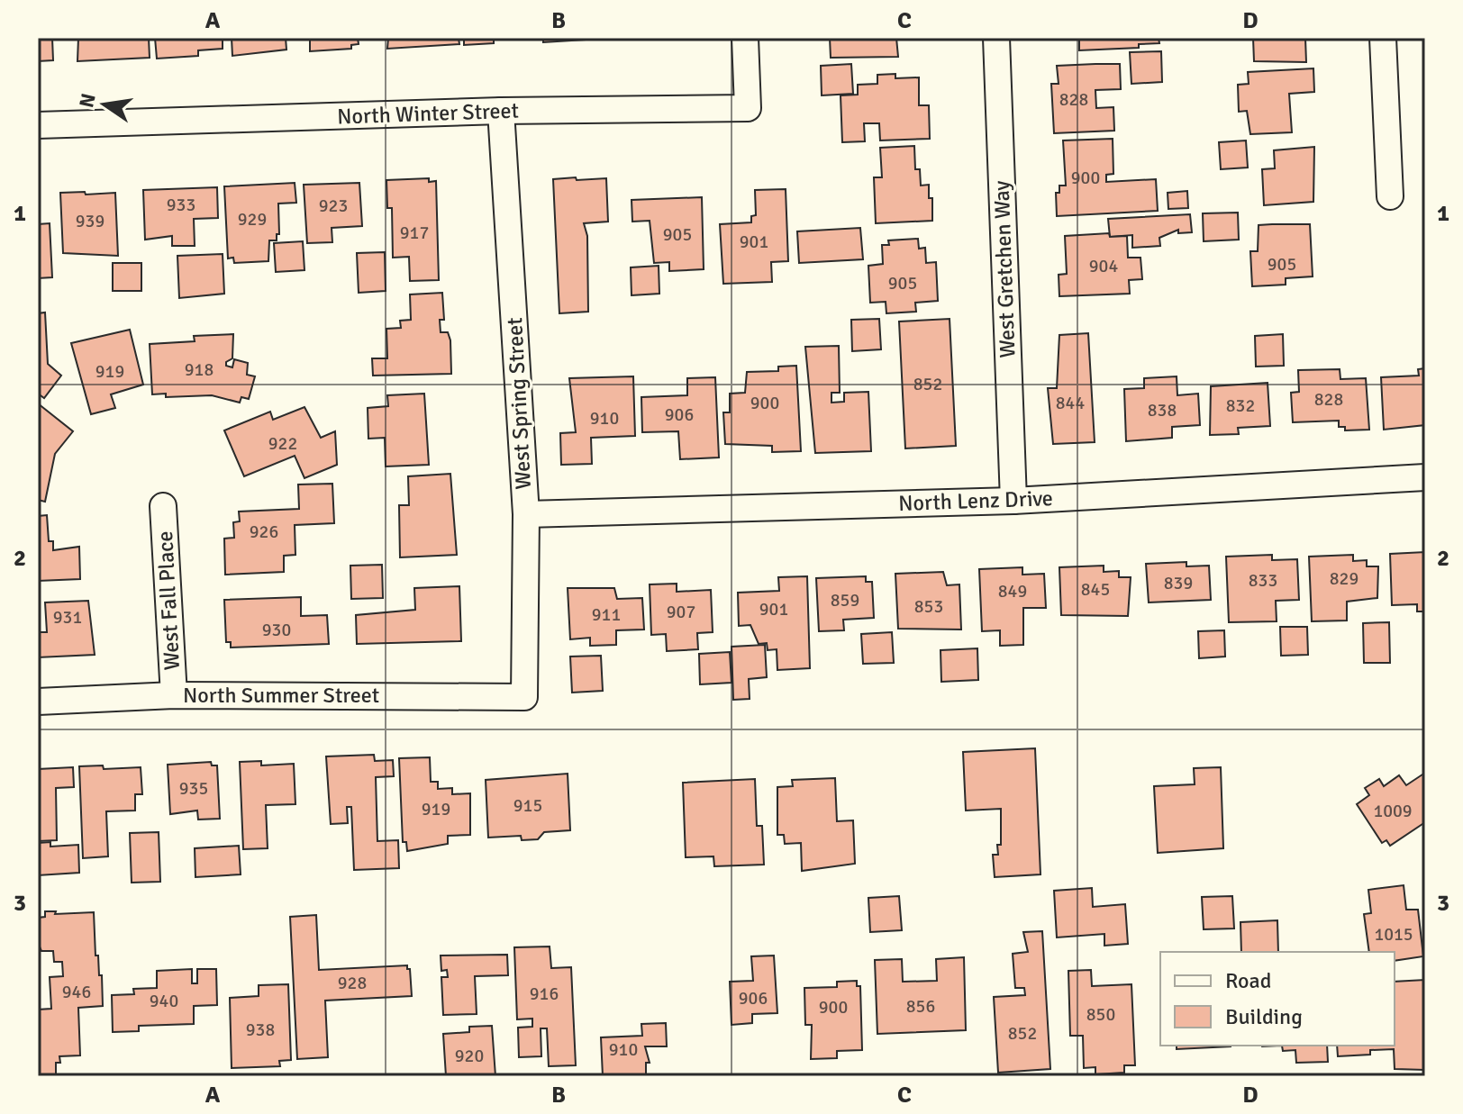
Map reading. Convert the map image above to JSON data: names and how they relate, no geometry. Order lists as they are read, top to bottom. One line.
{"streets":{"street":["North Winter Street","West Gretchen Way","West Spring Street","North Lenz Drive","West Fall Place","North Summer Street"]},"crossings":[["North Winter Street","West Spring Street"],["West Gretchen Way","North Lenz Drive"],["West Spring Street","North Lenz Drive"],["West Spring Street","North Summer Street"],["West Fall Place","North Summer Street"]],"house_numbers":["828","900","933","923","929","939","917","905","901","905","904","905","918","919","852","828","900","844","832","838","906","910","922","926","829","833","839","845","849","859","853","901","907","911","931","930","935","915","919","1009","1015","928","946","916","906","940","856","900","850","938","852","910","920"],"legend":["Road","Building"],"north":"left","grid":{"columns":["A","B","C","D"],"rows":["1","2","3"]}}
